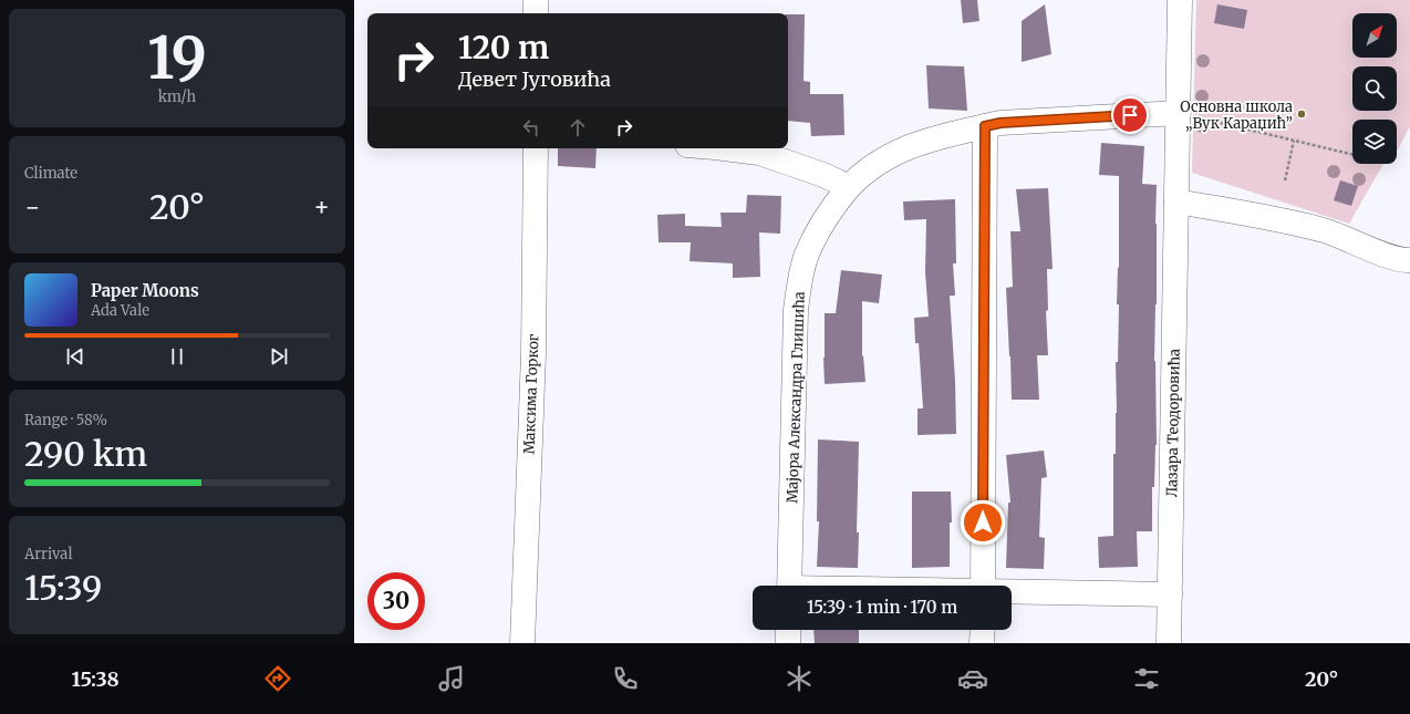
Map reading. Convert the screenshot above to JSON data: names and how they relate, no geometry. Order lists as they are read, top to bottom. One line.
{"streets":{"street":["Максима Горког","Мајора Александра Глишића","Лазара Теодоровића"]},"crossings":[["Мајора Александра Глишића","Лазара Теодоровића"]],"places":["Основна школа „Вук Караџић”"],"north":"top right","page":{"tile":[["19","km/h"],"Climate",["Range · 58%","290 km"],["Arrival","15:39"]],"turn":["120 m","Девет Југовића"],"heat":["−","20°","+"],"song":["Paper Moons","Ada Vale"],"limit":"30","trip":"15:39 · 1 min · 170 m","tabs":["15:38","20°"]}}
